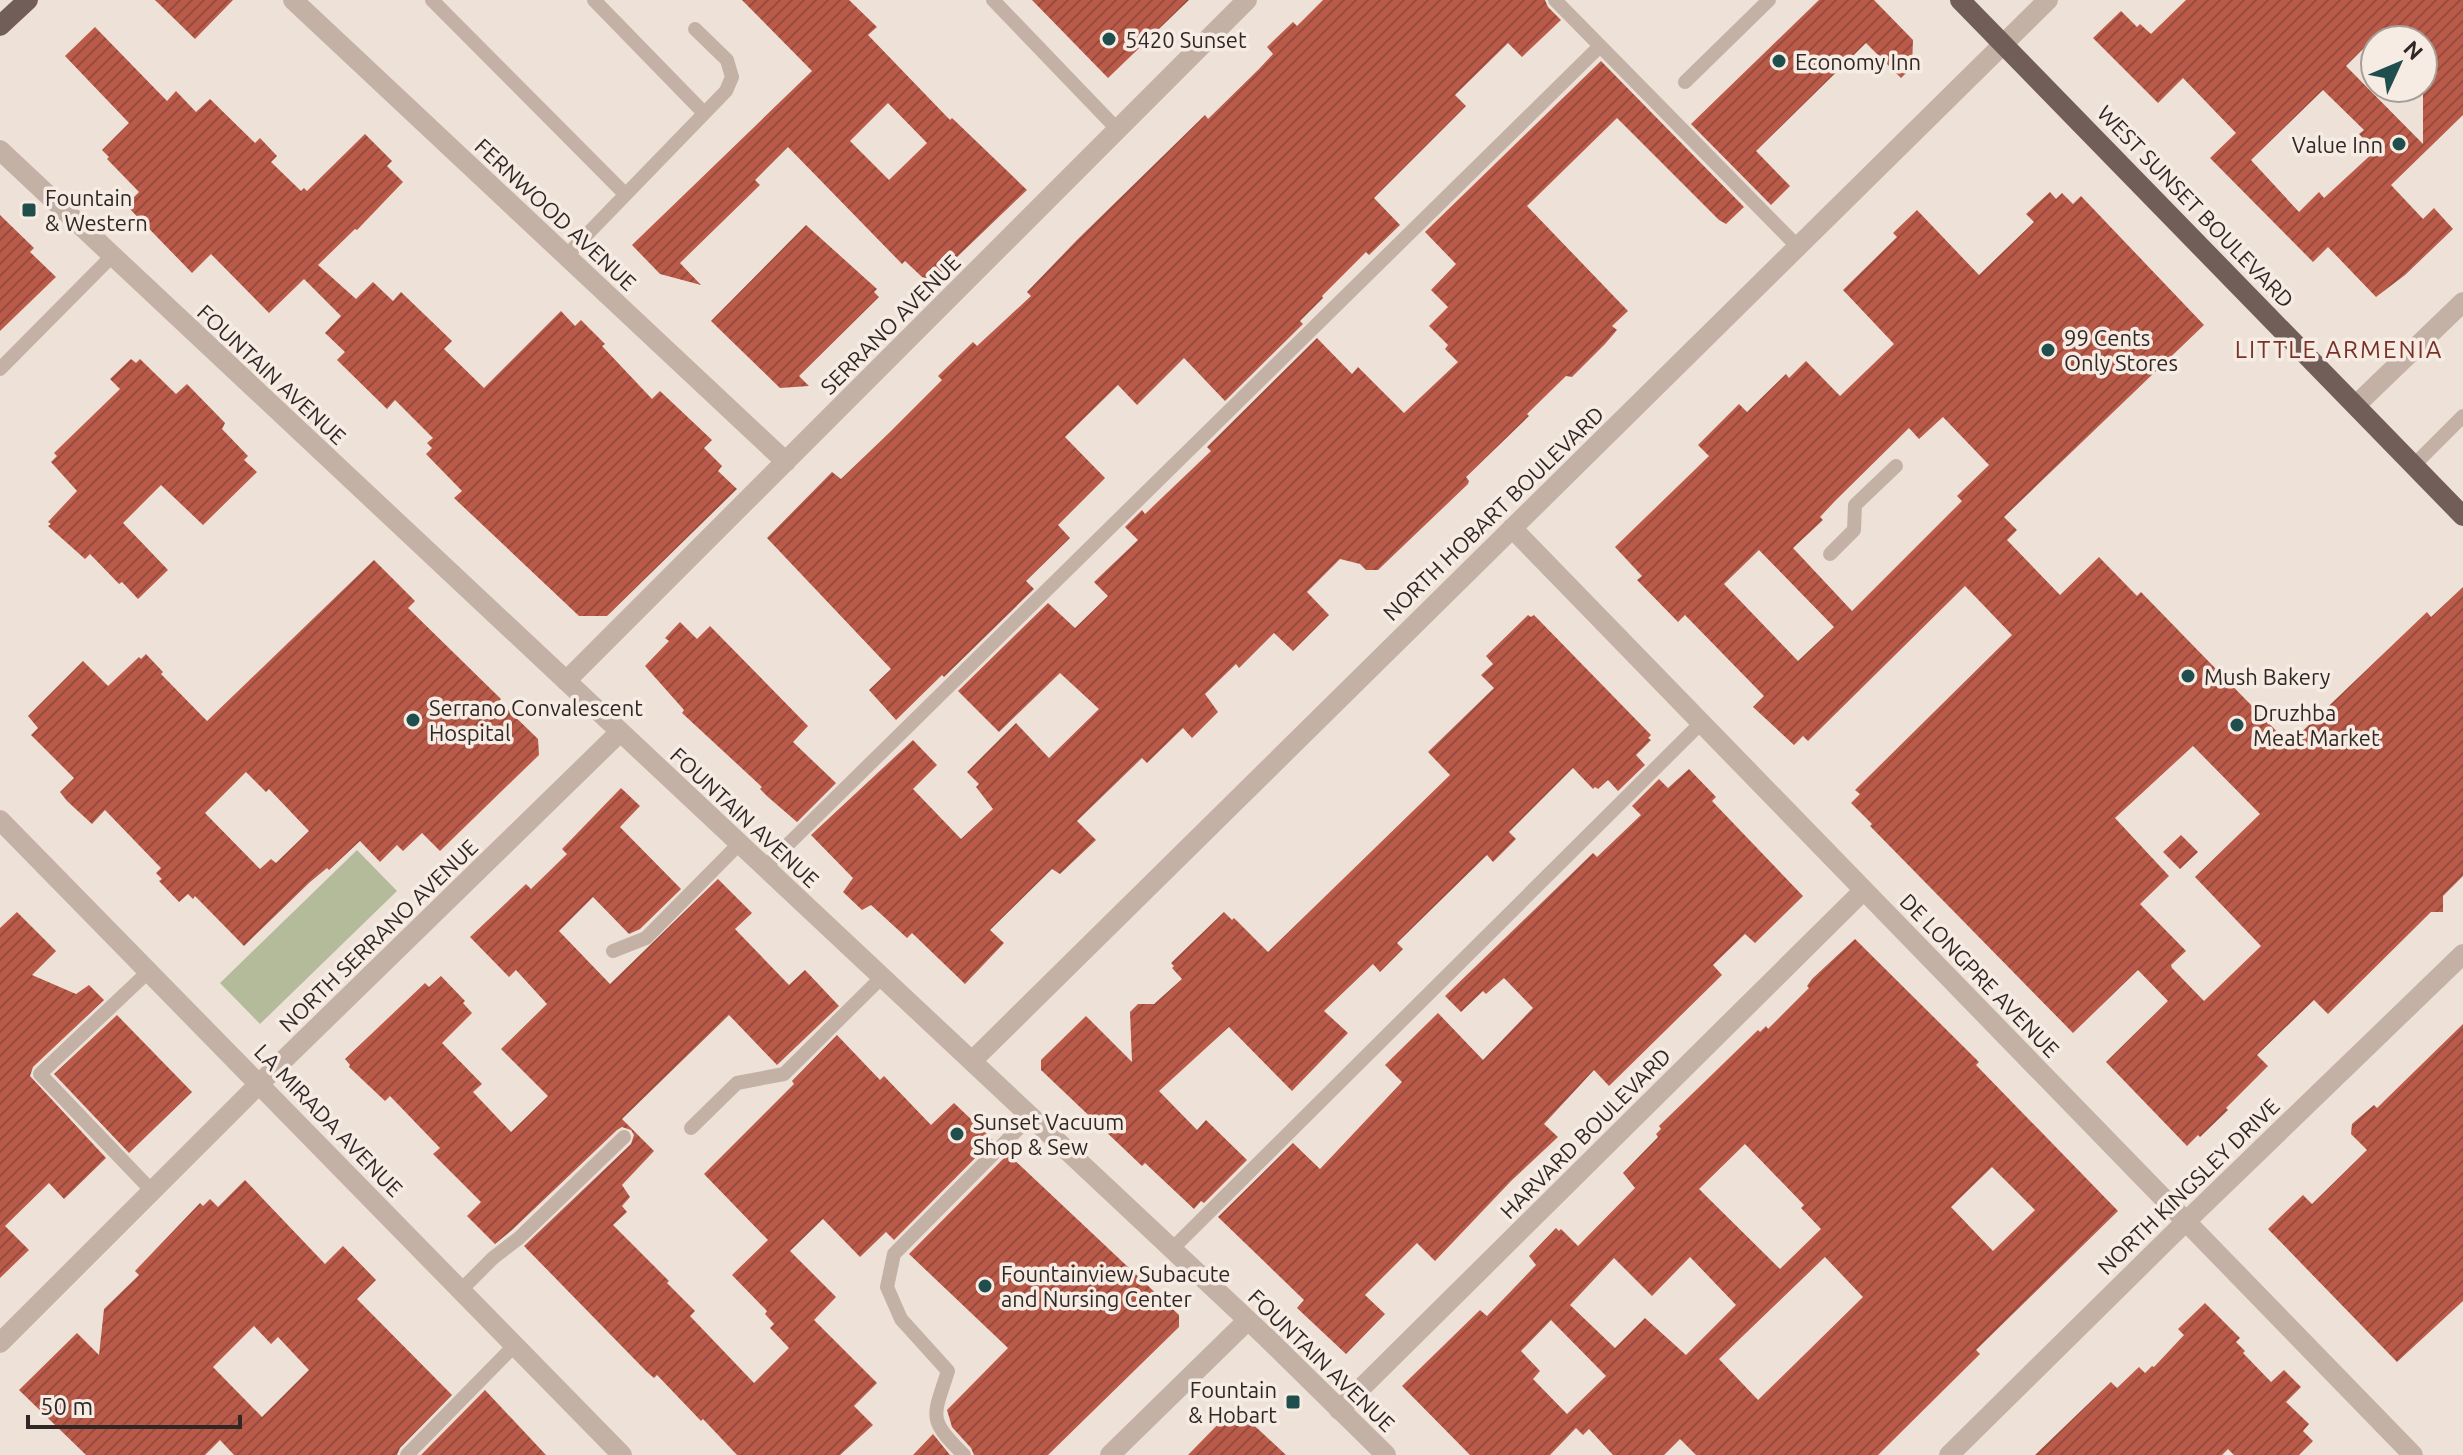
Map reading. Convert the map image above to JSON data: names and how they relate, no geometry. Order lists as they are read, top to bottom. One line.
{"streets":{"main road":["WEST SUNSET BOULEVARD"],"street":["FERNWOOD AVENUE","SERRANO AVENUE","FOUNTAIN AVENUE","NORTH HOBART BOULEVARD","NORTH SERRANO AVENUE","DE LONGPRE AVENUE","LA MIRADA AVENUE","HARVARD BOULEVARD","NORTH KINGSLEY DRIVE"]},"crossings":[["WEST SUNSET BOULEVARD","NORTH HOBART BOULEVARD"],["FERNWOOD AVENUE","SERRANO AVENUE"],["SERRANO AVENUE","FOUNTAIN AVENUE"],["FOUNTAIN AVENUE","NORTH HOBART BOULEVARD"],["FOUNTAIN AVENUE","NORTH SERRANO AVENUE"],["FOUNTAIN AVENUE","HARVARD BOULEVARD"],["NORTH HOBART BOULEVARD","DE LONGPRE AVENUE"],["NORTH SERRANO AVENUE","LA MIRADA AVENUE"],["DE LONGPRE AVENUE","HARVARD BOULEVARD"],["DE LONGPRE AVENUE","NORTH KINGSLEY DRIVE"]],"districts":["LITTLE ARMENIA"],"places":{"other":["5420 Sunset","Economy Inn","Value Inn","99 Cents Only Stores","Mush Bakery","Serrano Convalescent Hospital","Druzhba Meat Market","Sunset Vacuum Shop & Sew","Fountainview Subacute and Nursing Center"],"transit":["Fountain & Western","Fountain & Hobart"]},"scale_bar":"50 m","north":"top right"}
